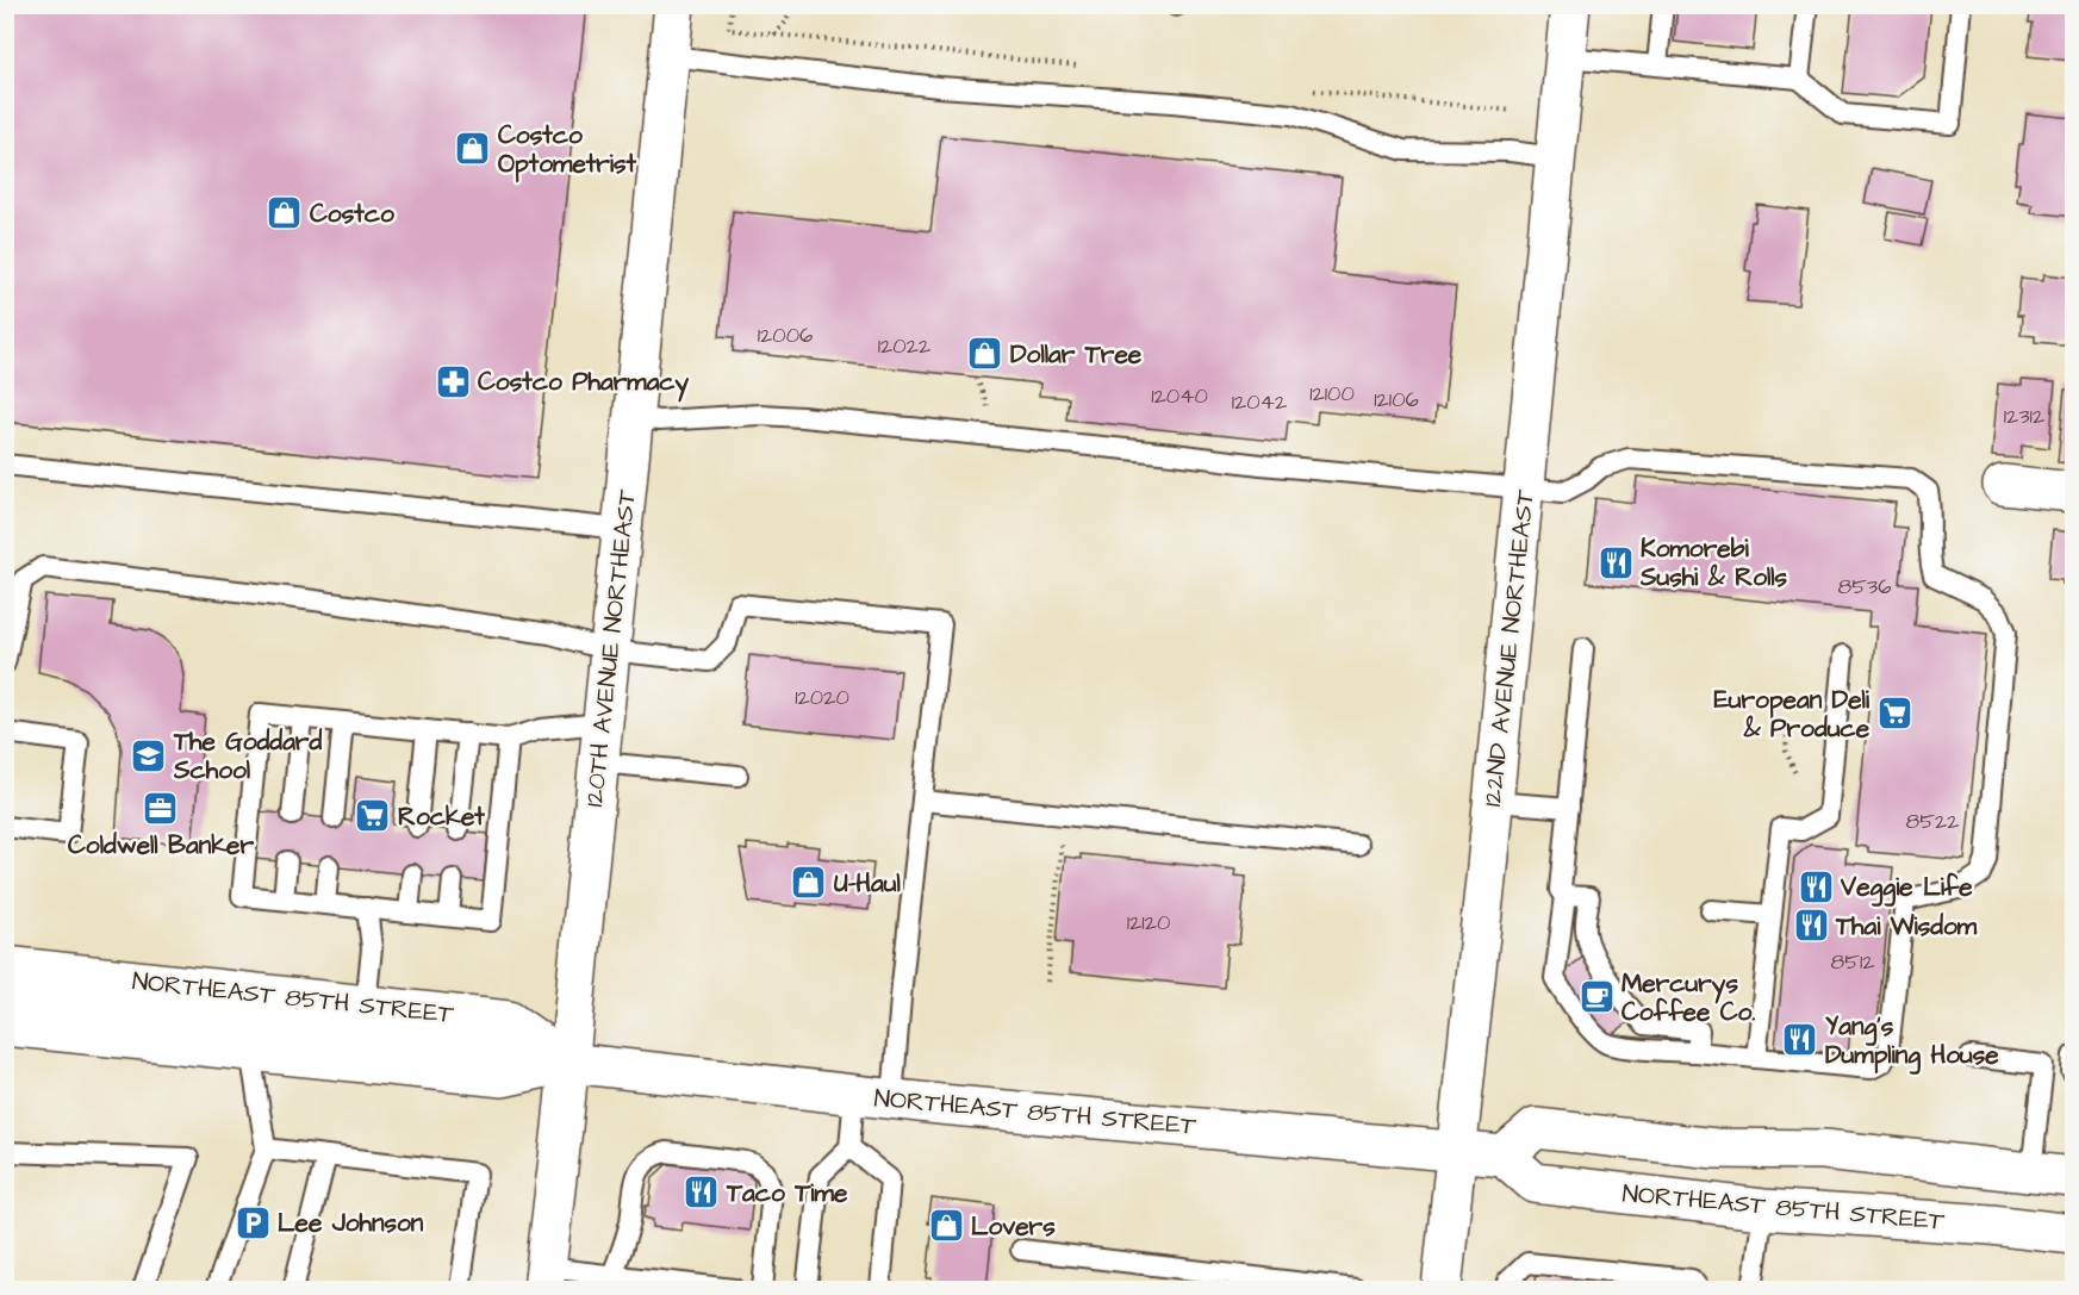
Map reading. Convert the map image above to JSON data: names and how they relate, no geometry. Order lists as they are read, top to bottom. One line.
{"streets":{"main road":["120TH AVENUE NORTHEAST","122ND AVENUE NORTHEAST","NORTHEAST 85TH STREET"]},"crossings":[["120TH AVENUE NORTHEAST","NORTHEAST 85TH STREET"],["122ND AVENUE NORTHEAST","NORTHEAST 85TH STREET"]],"places":{"shop":["Costco Optometrist","Costco","Dollar Tree","U-Haul","Lovers"],"pharmacy":["Costco Pharmacy"],"restaurant":["Komorebi Sushi & Rolls","Veggie Life","Thai Wisdom","Yang's Dumpling House","Taco Time"],"supermarket":["European Deli & Produce","Rocket"],"school or university":["The Goddard School"],"office":["Coldwell Banker"],"cafe":["Mercurys Coffee Co."],"parking":["Lee Johnson"]},"house_numbers":["12006","12022","12100","12040","12106","12042","12312","8536","12020","8522","12120","8512"]}
